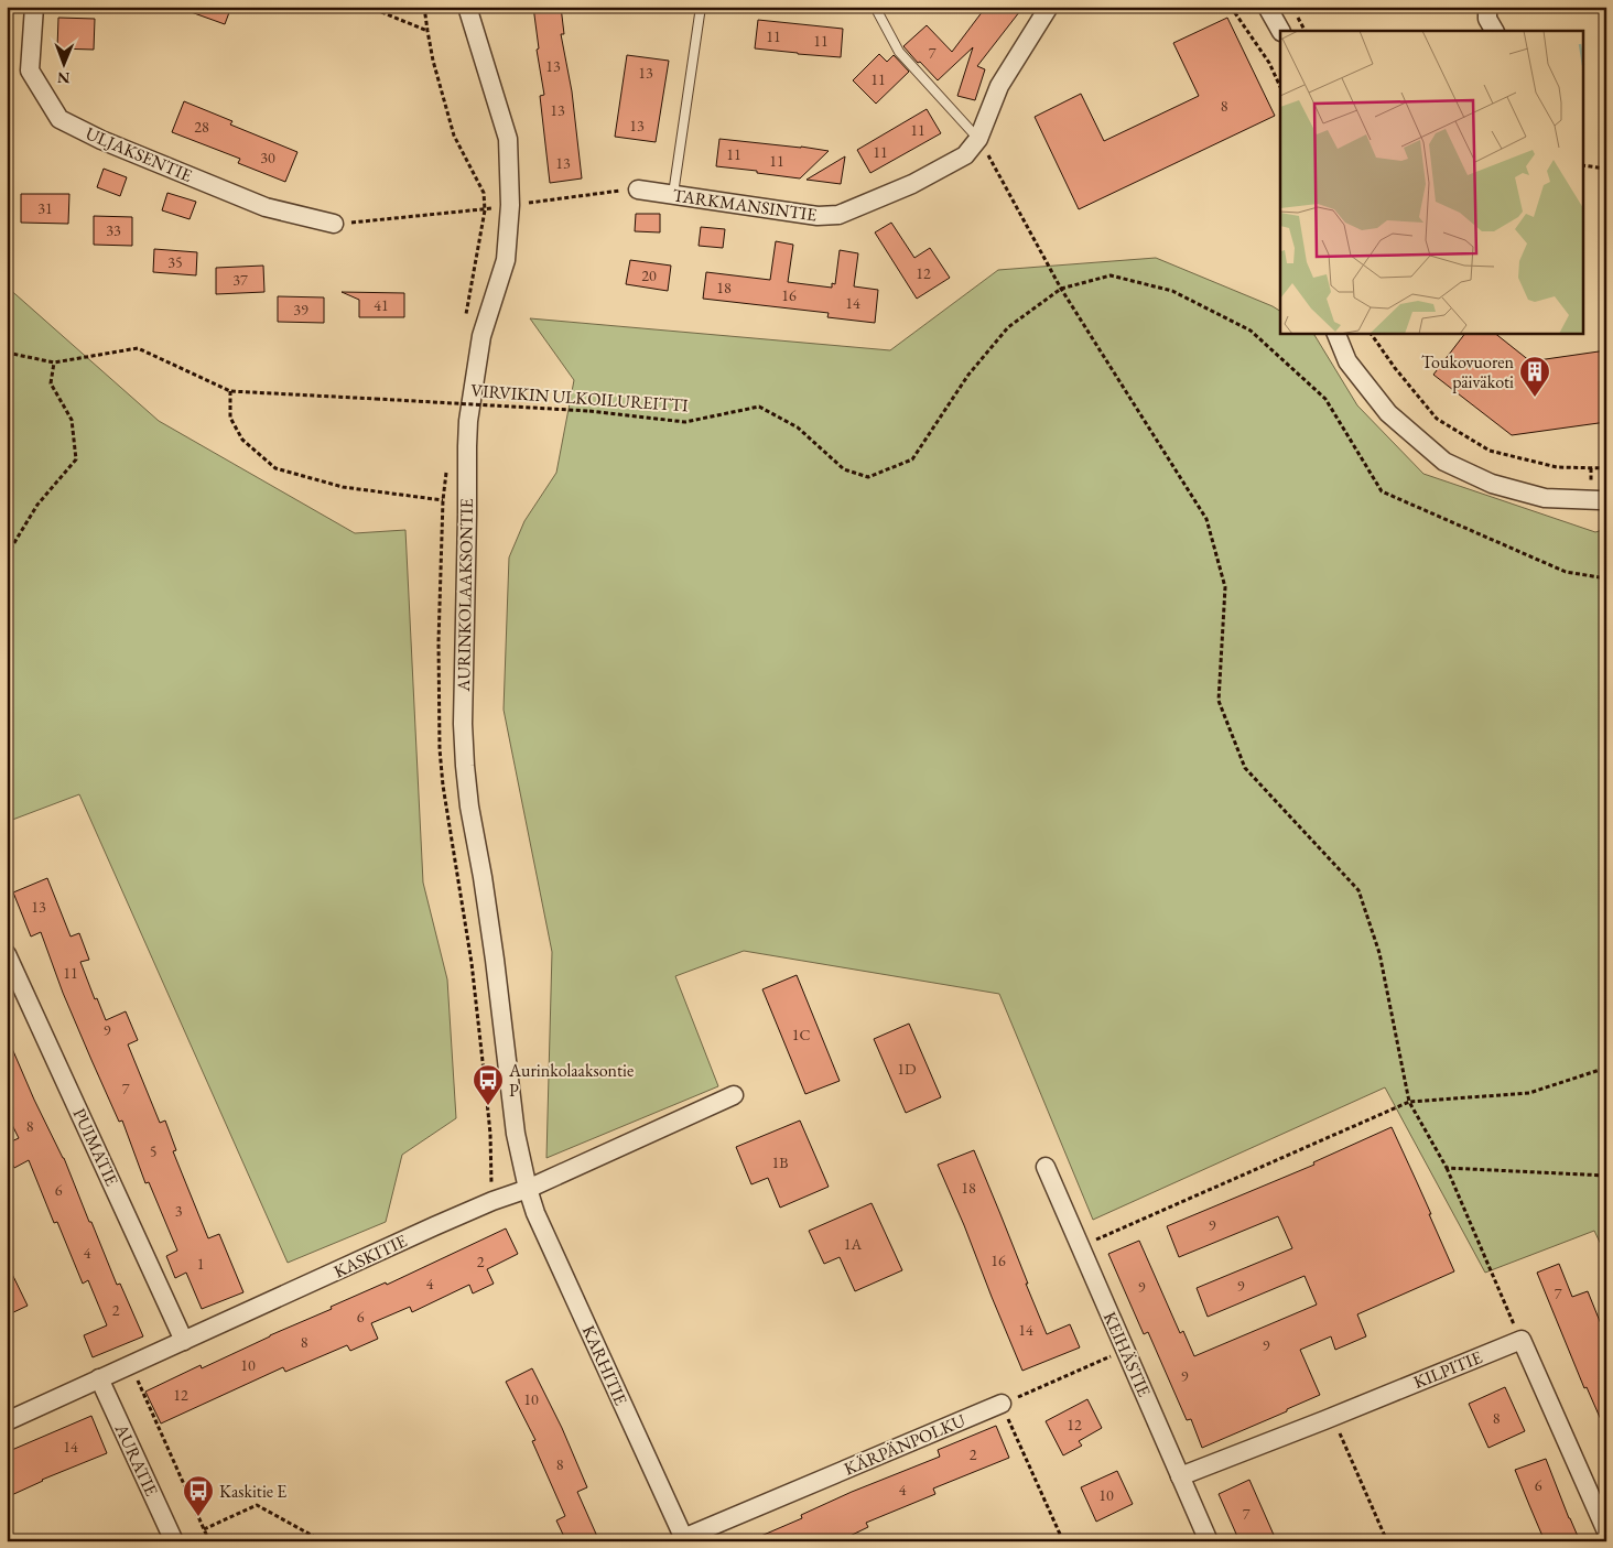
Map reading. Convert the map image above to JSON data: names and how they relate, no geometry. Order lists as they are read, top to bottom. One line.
{"streets":{"street":["ULJAKSENTIE","TARKMANSINTIE","AURINKOLAAKSONTIE","PUIMATIE","KASKITIE","KEIHÄSTIE","KARHITIE","KILPITIE","KÄRPÄNPOLKU","AURATIE"],"path":["VIRVIKIN ULKOILUREITTI"]},"crossings":[["AURINKOLAAKSONTIE","KASKITIE"],["AURINKOLAAKSONTIE","KARHITIE"],["PUIMATIE","KASKITIE"],["KASKITIE","KARHITIE"],["KASKITIE","AURATIE"],["KEIHÄSTIE","KILPITIE"],["KARHITIE","KÄRPÄNPOLKU"]],"places":{"building":["Toukovuoren päiväkoti"],"bus stop":["Aurinkolaaksontie P","Kaskitie E"]},"house_numbers":["11","11","7","13","13","11","8","13","13","28","11","11","11","30","11","13","31","33","35","12","20","37","18","16","14","41","39","13","11","9","1C","1D","7","8","5","1B","18","6","3","9","1A","4","16","2","1","4","9","9","7","2","6","14","8","9","10","9","12","10","8","12","14","2","8","6","4","10","7"],"north":"bottom"}
